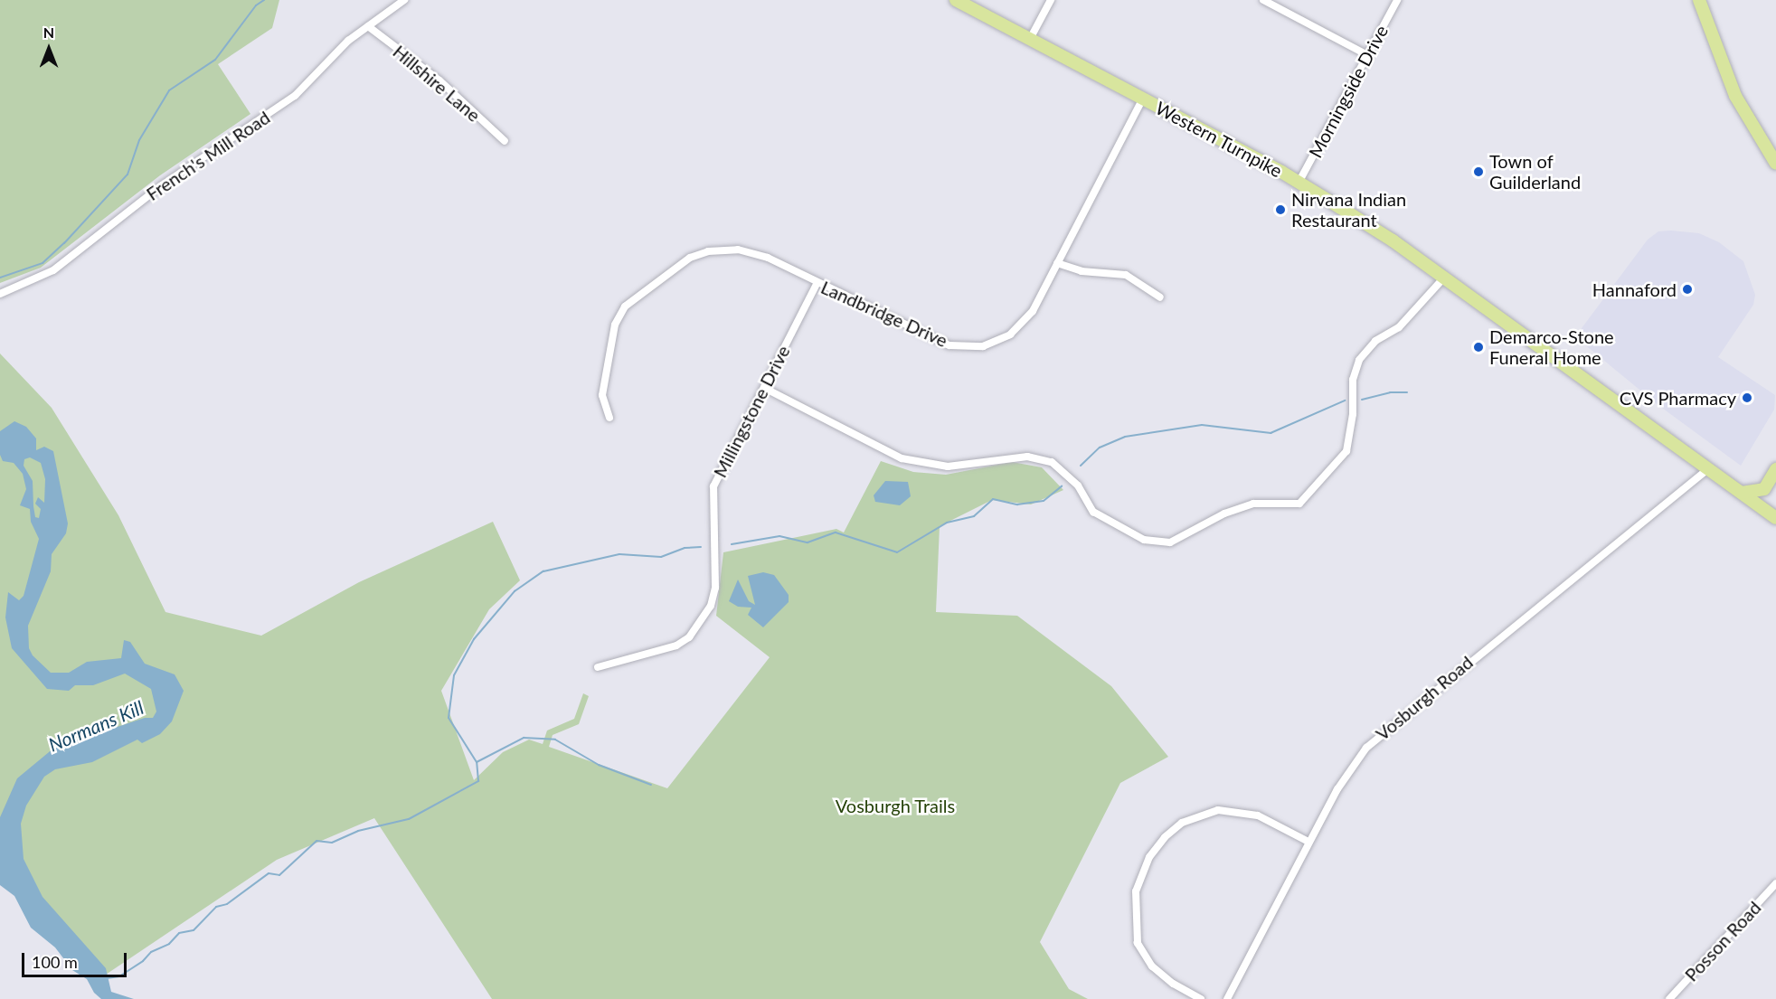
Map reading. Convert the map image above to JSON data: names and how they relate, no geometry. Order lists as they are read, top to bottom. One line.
{"streets":{"main road":["Western Turnpike"],"street":["Hillshire Lane","Morningside Drive","French's Mill Road","Landbridge Drive","Millingstone Drive","Vosburgh Road","Posson Road"]},"crossings":[["Hillshire Lane","French's Mill Road"],["Morningside Drive","Western Turnpike"],["Western Turnpike","Landbridge Drive"],["Western Turnpike","Vosburgh Road"],["Landbridge Drive","Millingstone Drive"]],"water":["Normans Kill"],"parks":["Vosburgh Trails"],"places":["Town of Guilderland","Nirvana Indian Restaurant","Hannaford","Demarco-Stone Funeral Home","CVS Pharmacy"],"scale_bar":"100 m","north":"top"}
